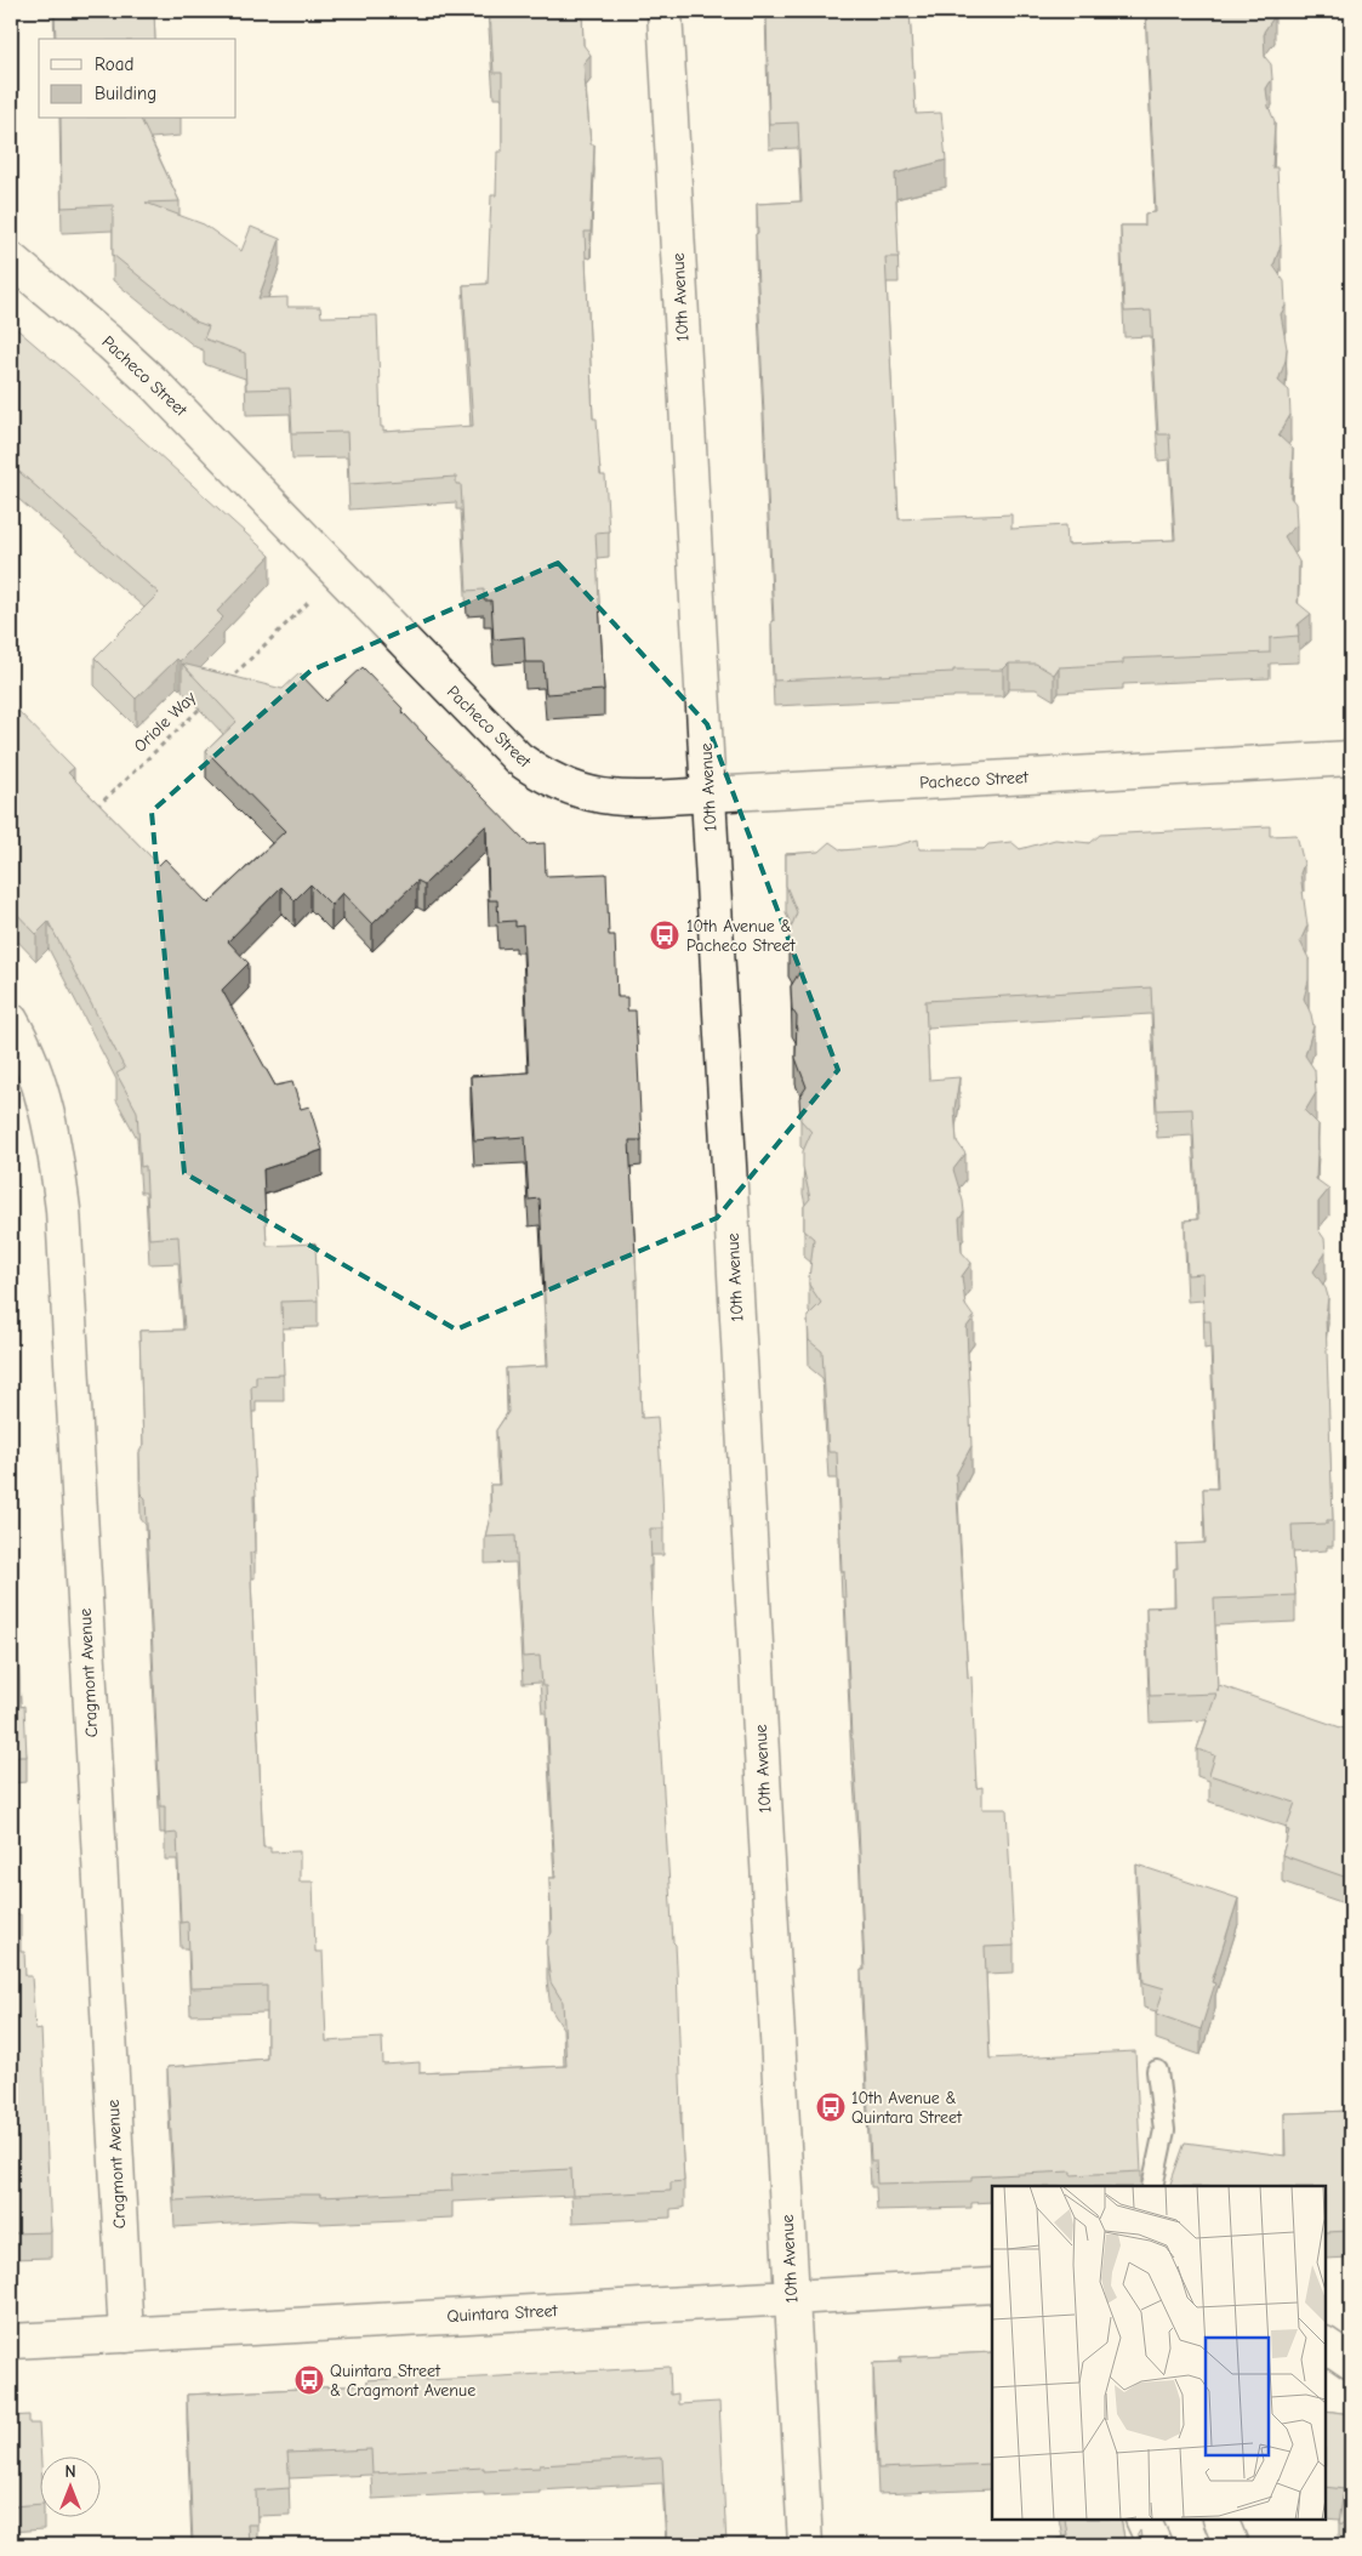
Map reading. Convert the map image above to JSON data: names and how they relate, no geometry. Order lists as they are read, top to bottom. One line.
{"streets":{"street":["10th Avenue","Pacheco Street","Cragmont Avenue","Quintara Street"],"path":["Oriole Way"]},"crossings":[["10th Avenue","Pacheco Street"],["10th Avenue","Quintara Street"],["Cragmont Avenue","Quintara Street"]],"places":{"bus stop":["10th Avenue & Pacheco Street","10th Avenue & Quintara Street","Quintara Street & Cragmont Avenue"]},"legend":["Road","Building"],"north":"top"}
